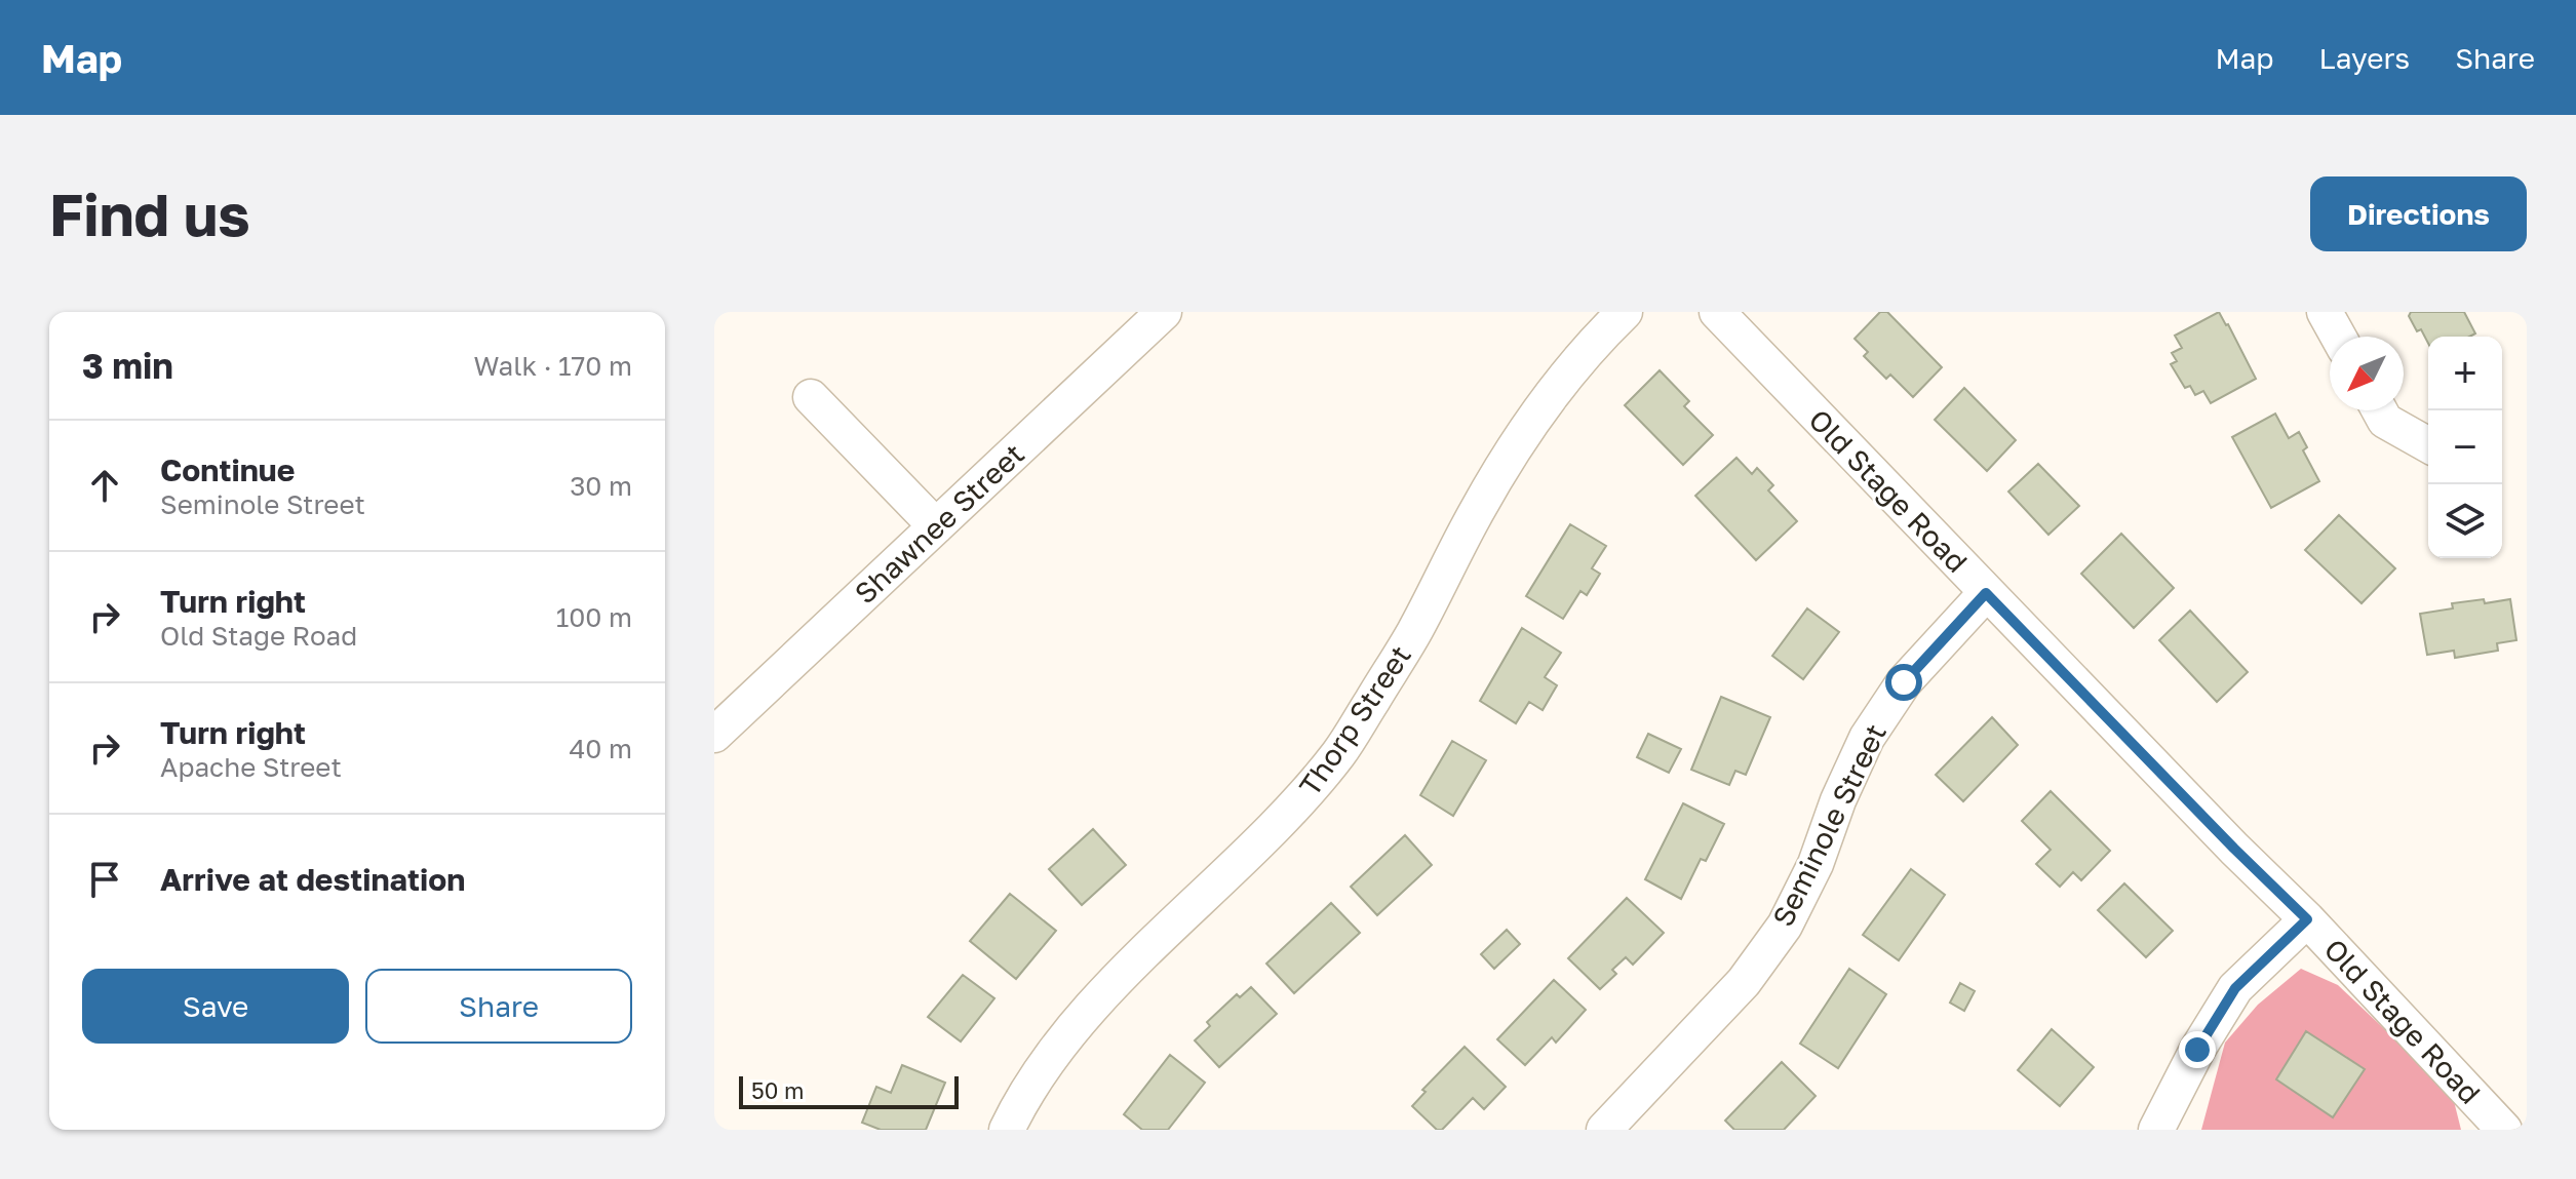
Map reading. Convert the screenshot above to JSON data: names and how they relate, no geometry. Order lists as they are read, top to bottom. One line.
{"streets":{"street":["Old Stage Road","Shawnee Street","Thorp Street","Seminole Street"]},"crossings":[["Old Stage Road","Seminole Street"]],"scale_bar":"50 m","north":"bottom left","page":{"header":"Map","nav":["Map","Layers","Share"],"buttons":["Directions",["Save","Share"]],"title":"Find us","heading":["3 min","Walk · 170 m"],"map_buttons":["+","−"],"list":[["Continue","Seminole Street","30 m"],["Turn right","Old Stage Road","100 m"],["Turn right","Apache Street","40 m"],"Arrive at destination"],"scale":"50 m"}}
